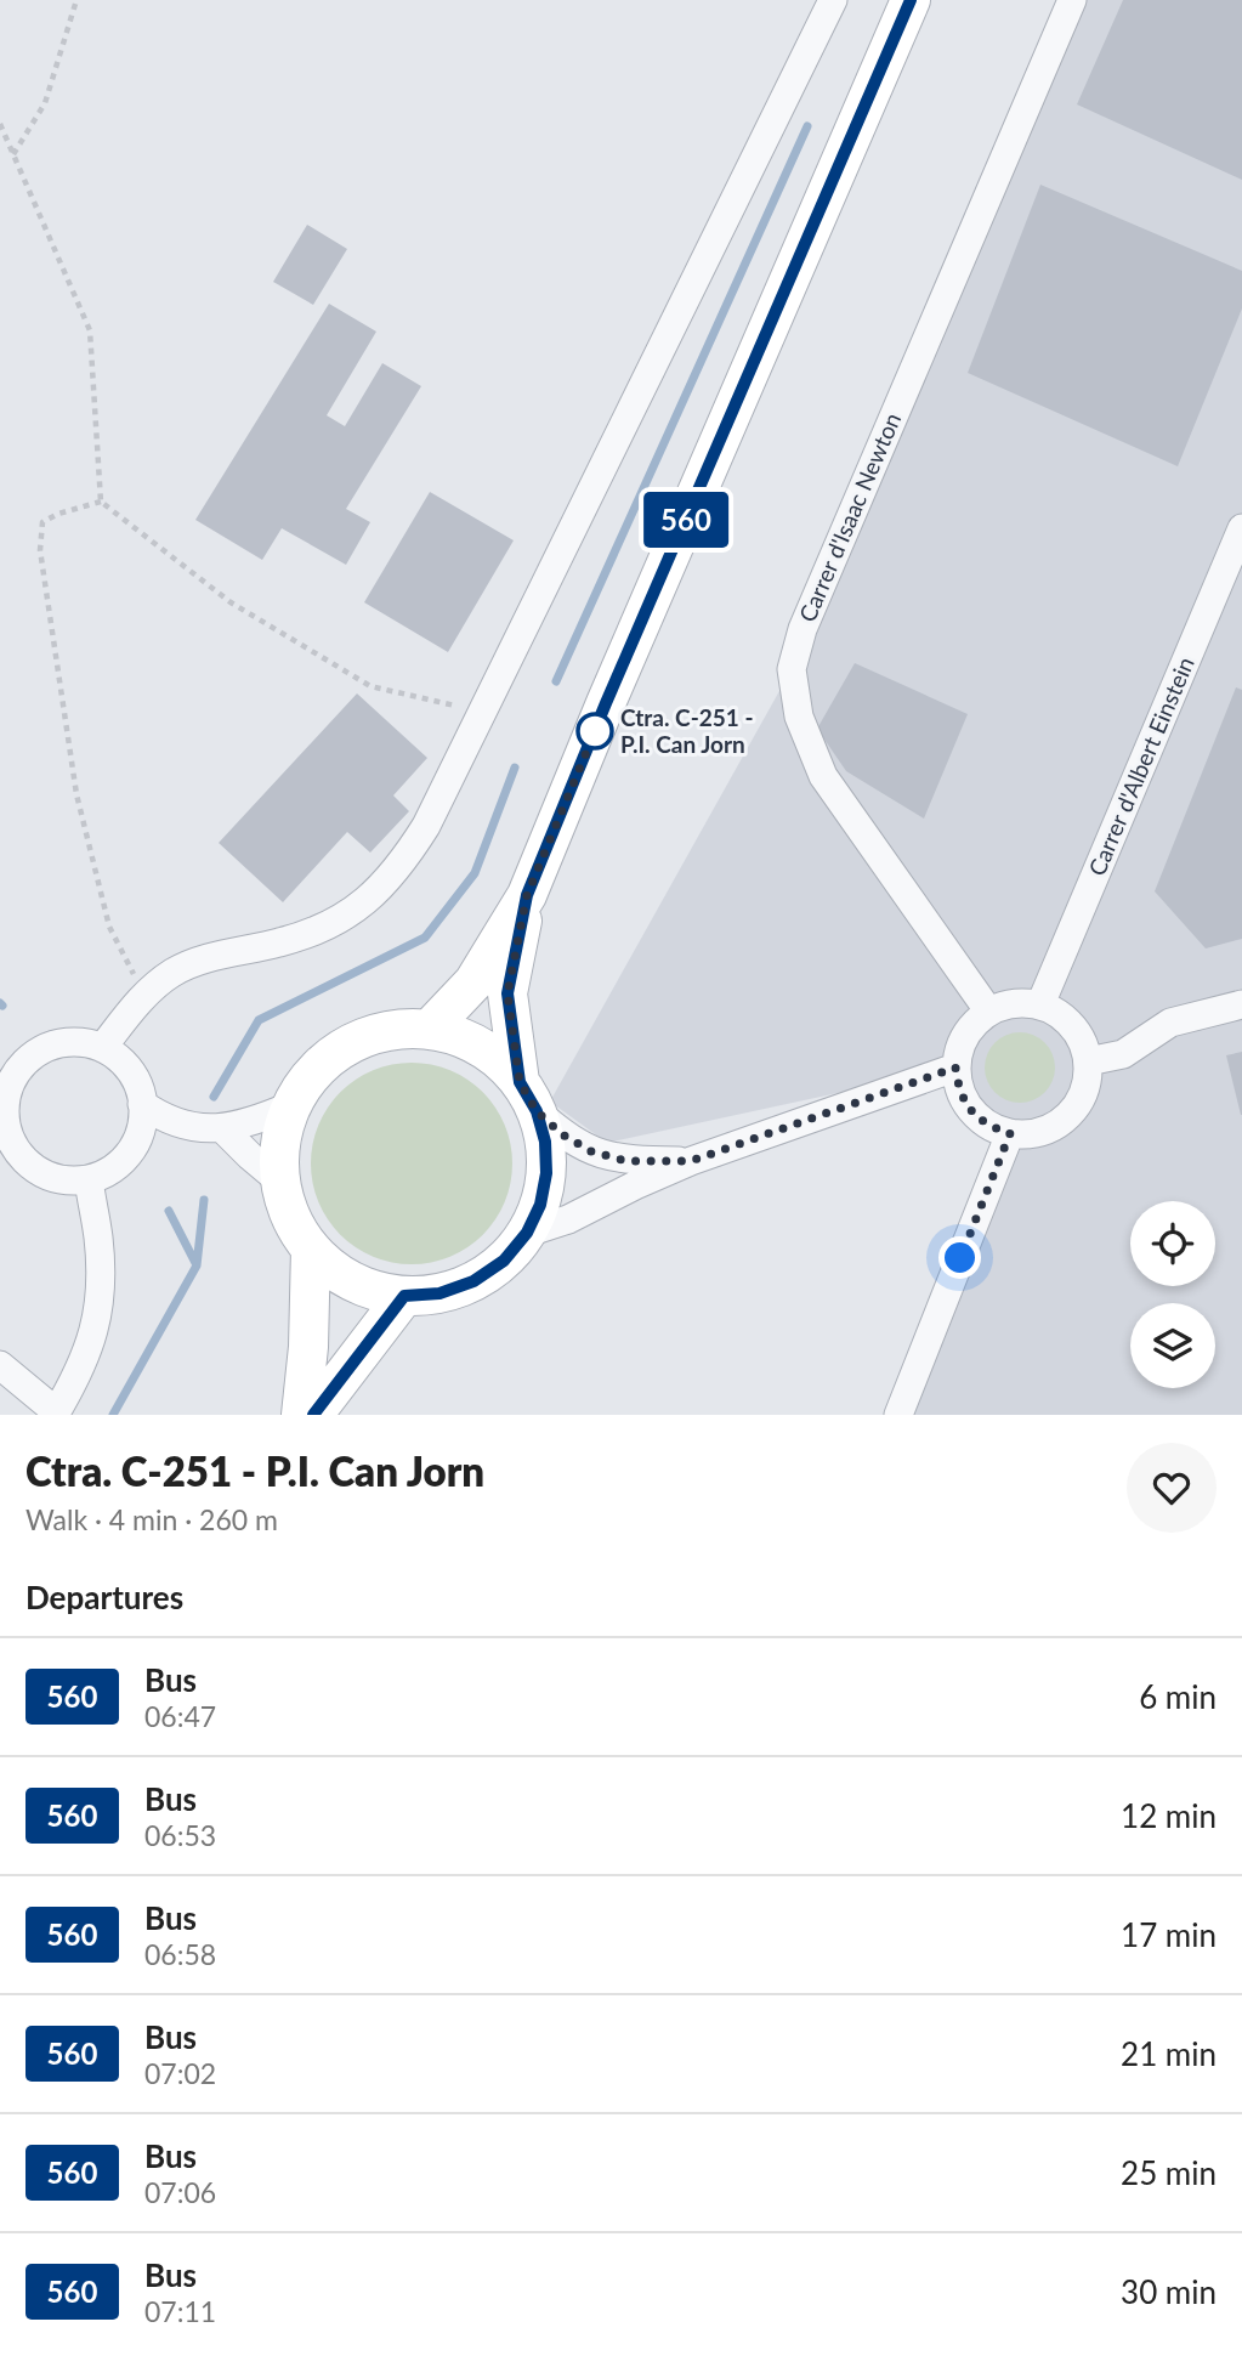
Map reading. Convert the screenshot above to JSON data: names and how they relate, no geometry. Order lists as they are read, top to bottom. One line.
{"streets":{"street":["Carrer d'Isaac Newton","Carrer d'Albert Einstein"]},"crossings":[["Carrer d'Isaac Newton","Carrer d'Albert Einstein"]],"places":["Ctra. C-251 - P.I. Can Jorn"],"lines":["bus line 560"],"page":{"on_map":"560","heading":[["Ctra. C-251 - P.I. Can Jorn","Walk · 4 min · 260 m"],"Departures"],"list":[{"mark":"560","name":"Bus","note":"06:47","value":"6 min"},{"mark":"560","name":"Bus","note":"06:53","value":"12 min"},{"mark":"560","name":"Bus","note":"06:58","value":"17 min"},{"mark":"560","name":"Bus","note":"07:02","value":"21 min"},{"mark":"560","name":"Bus","note":"07:06","value":"25 min"},{"mark":"560","name":"Bus","note":"07:11","value":"30 min"}]}}
